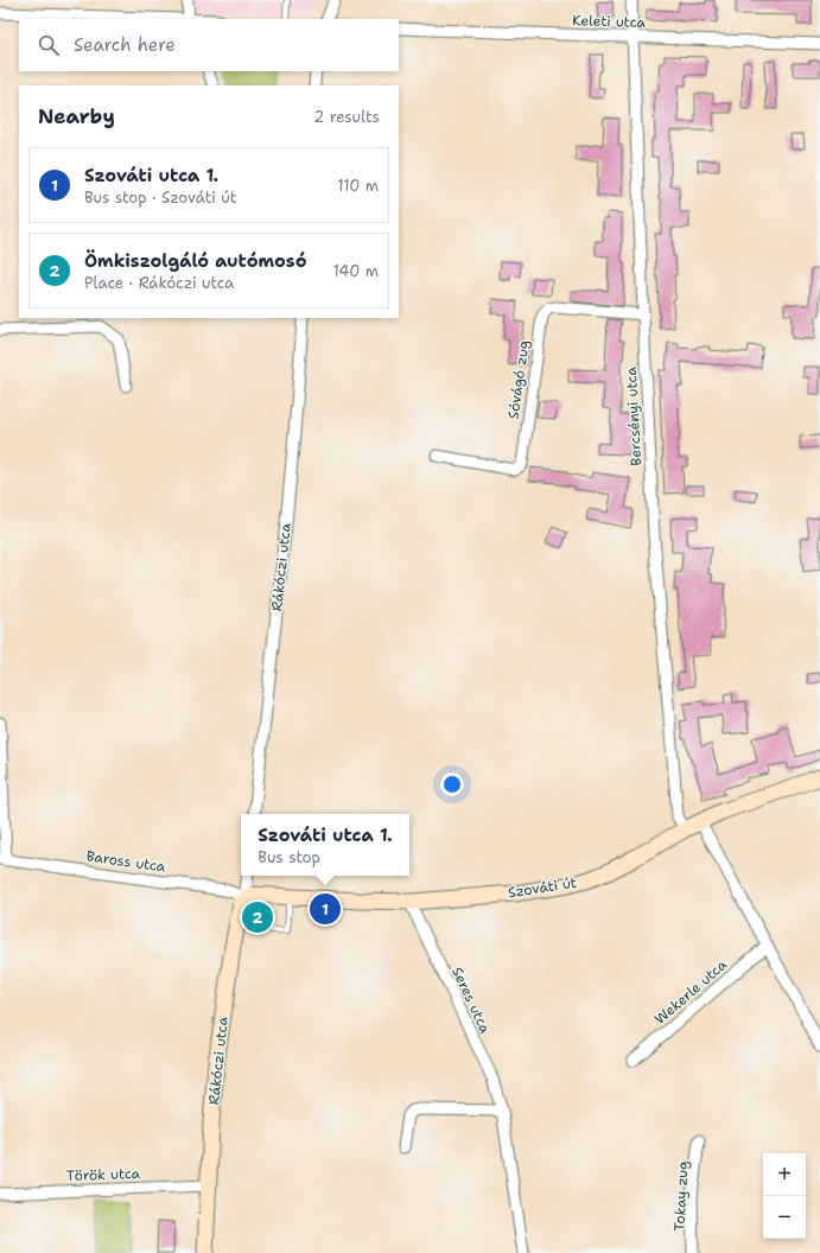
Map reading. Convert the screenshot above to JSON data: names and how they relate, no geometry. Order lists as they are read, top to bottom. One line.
{"streets":{"main road":["Rákóczi utca","Szováti út"],"street":["Keleti utca","Sóvágó zug","Bercsényi utca","Baross utca","Wekerle utca","Seres utca","Török utca","Tokay zug"]},"crossings":[["Keleti utca","Bercsényi utca"],["Sóvágó zug","Bercsényi utca"],["Bercsényi utca","Szováti út"],["Rákóczi utca","Baross utca"],["Rákóczi utca","Szováti út"],["Rákóczi utca","Török utca"],["Baross utca","Szováti út"],["Szováti út","Seres utca"]],"page":{"search":"Search here","heading":["Nearby","2 results"],"list":[{"mark":"1","name":"Szováti utca 1.","note":"Bus stop · Szováti út","value":"110 m"},{"mark":"2","name":"Ömkiszolgáló autómosó","note":"Place · Rákóczi utca","value":"140 m"}],"popup":["Szováti utca 1.","Bus stop"],"pins":["1","2"],"map_buttons":["+","−"]}}
